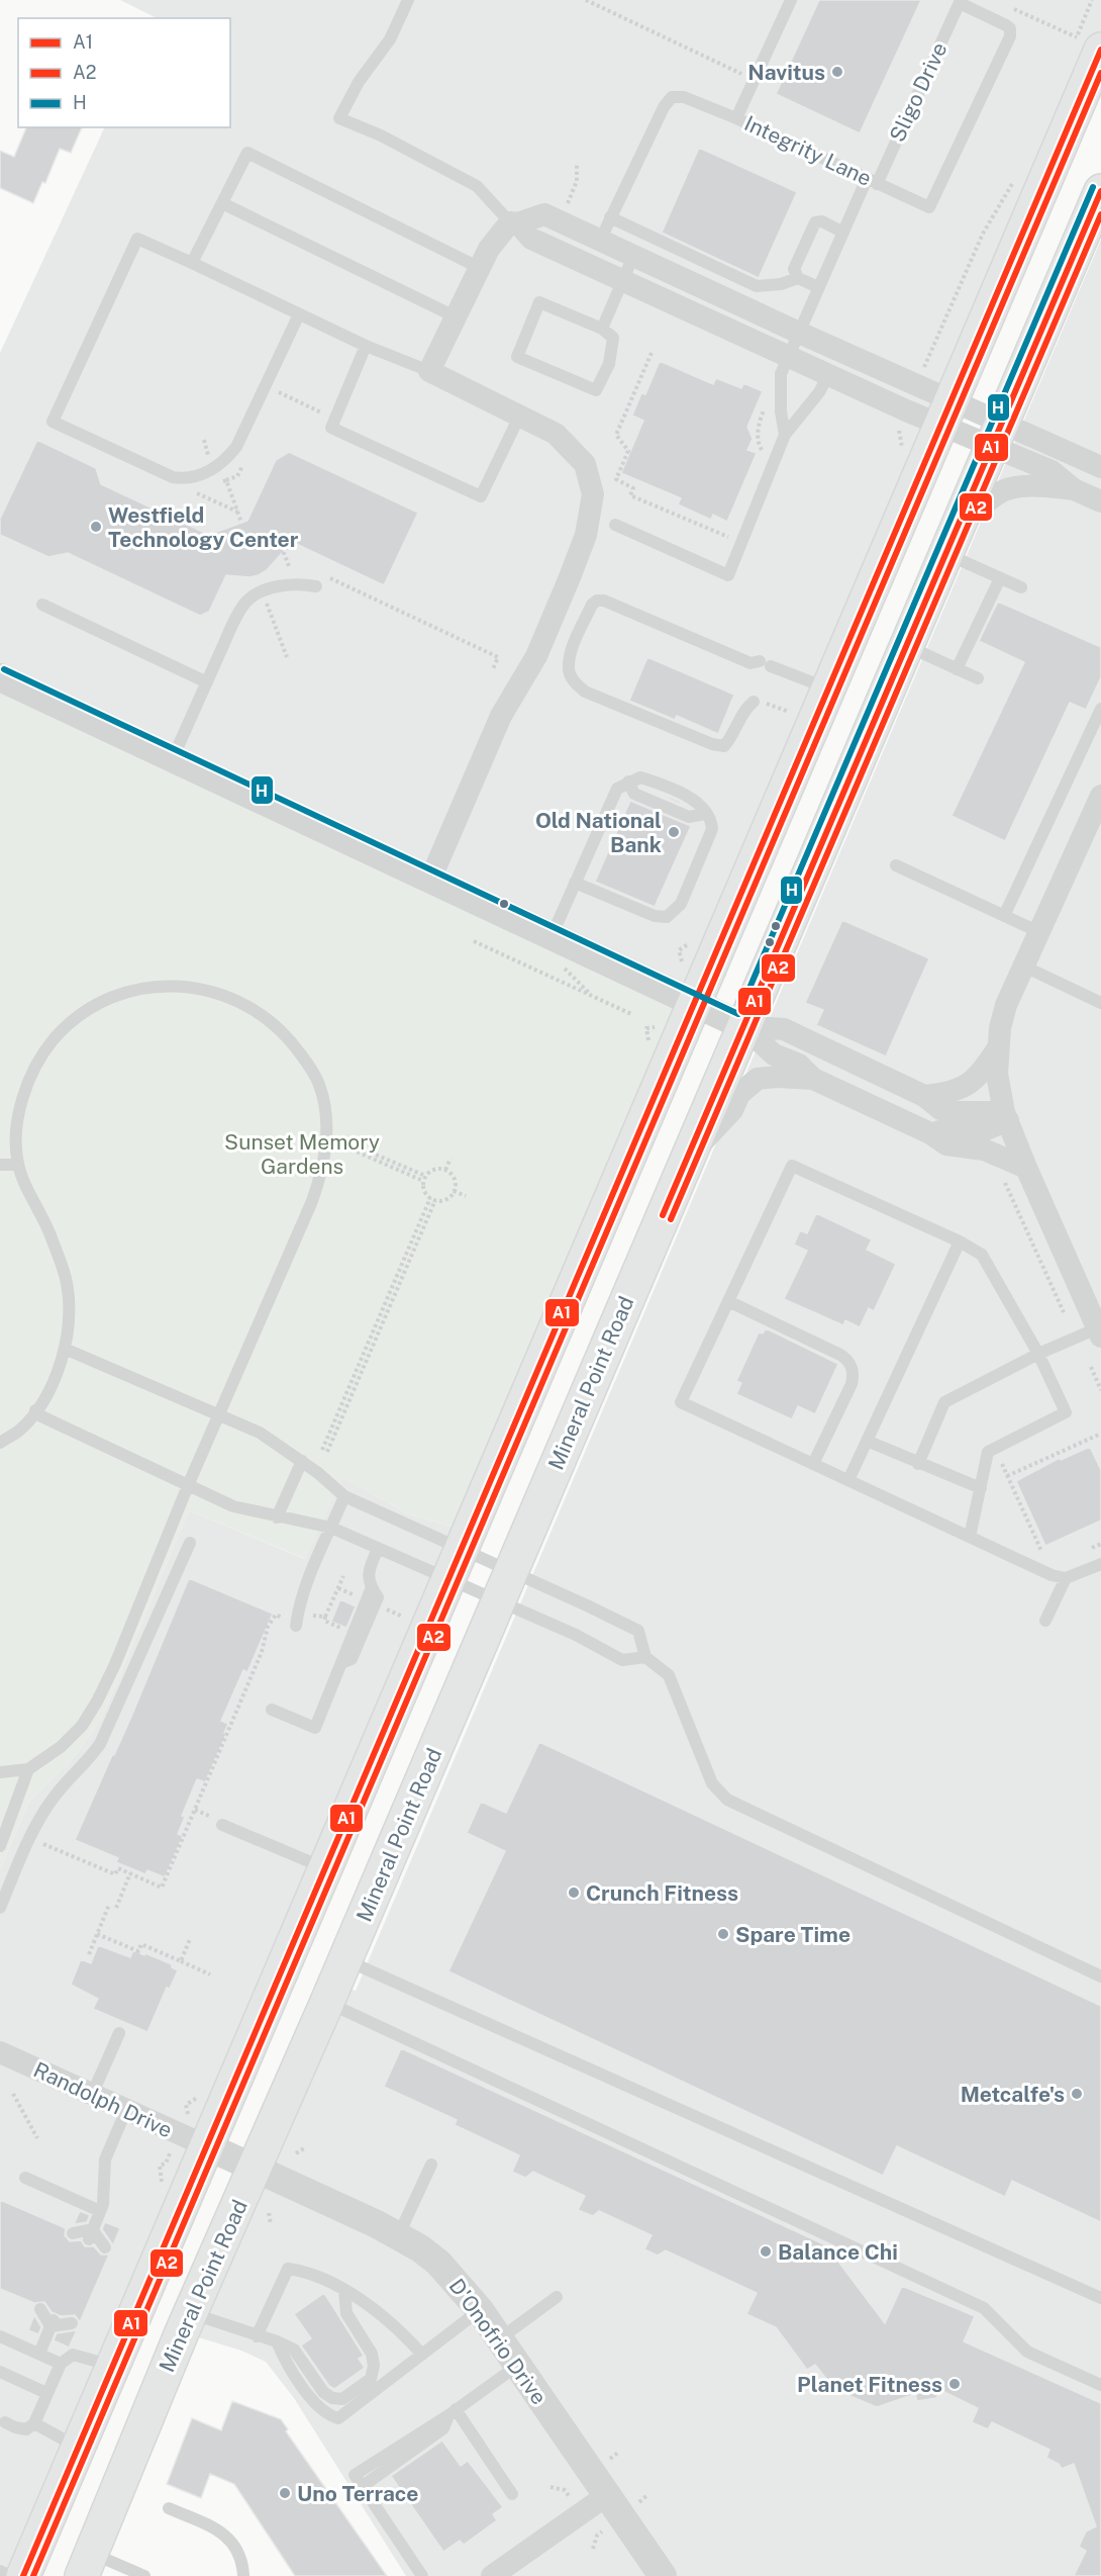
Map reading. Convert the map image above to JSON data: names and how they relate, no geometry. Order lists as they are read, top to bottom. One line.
{"streets":{"main road":["Mineral Point Road"],"street":["Randolph Drive","D'Onofrio Drive"],"lane":["Sligo Drive","Integrity Lane"]},"crossings":[["Sligo Drive","Integrity Lane"],["Mineral Point Road","D'Onofrio Drive"],["Randolph Drive","D'Onofrio Drive"]],"parks":["Sunset Memory Gardens"],"places":["Navitus","Westfield Technology Center","Old National Bank","Crunch Fitness","Spare Time","Metcalfe's","Balance Chi","Planet Fitness","Uno Terrace"],"lines":["transit line A1","transit line A2","transit line H"],"legend":["A1","A2","H"]}
